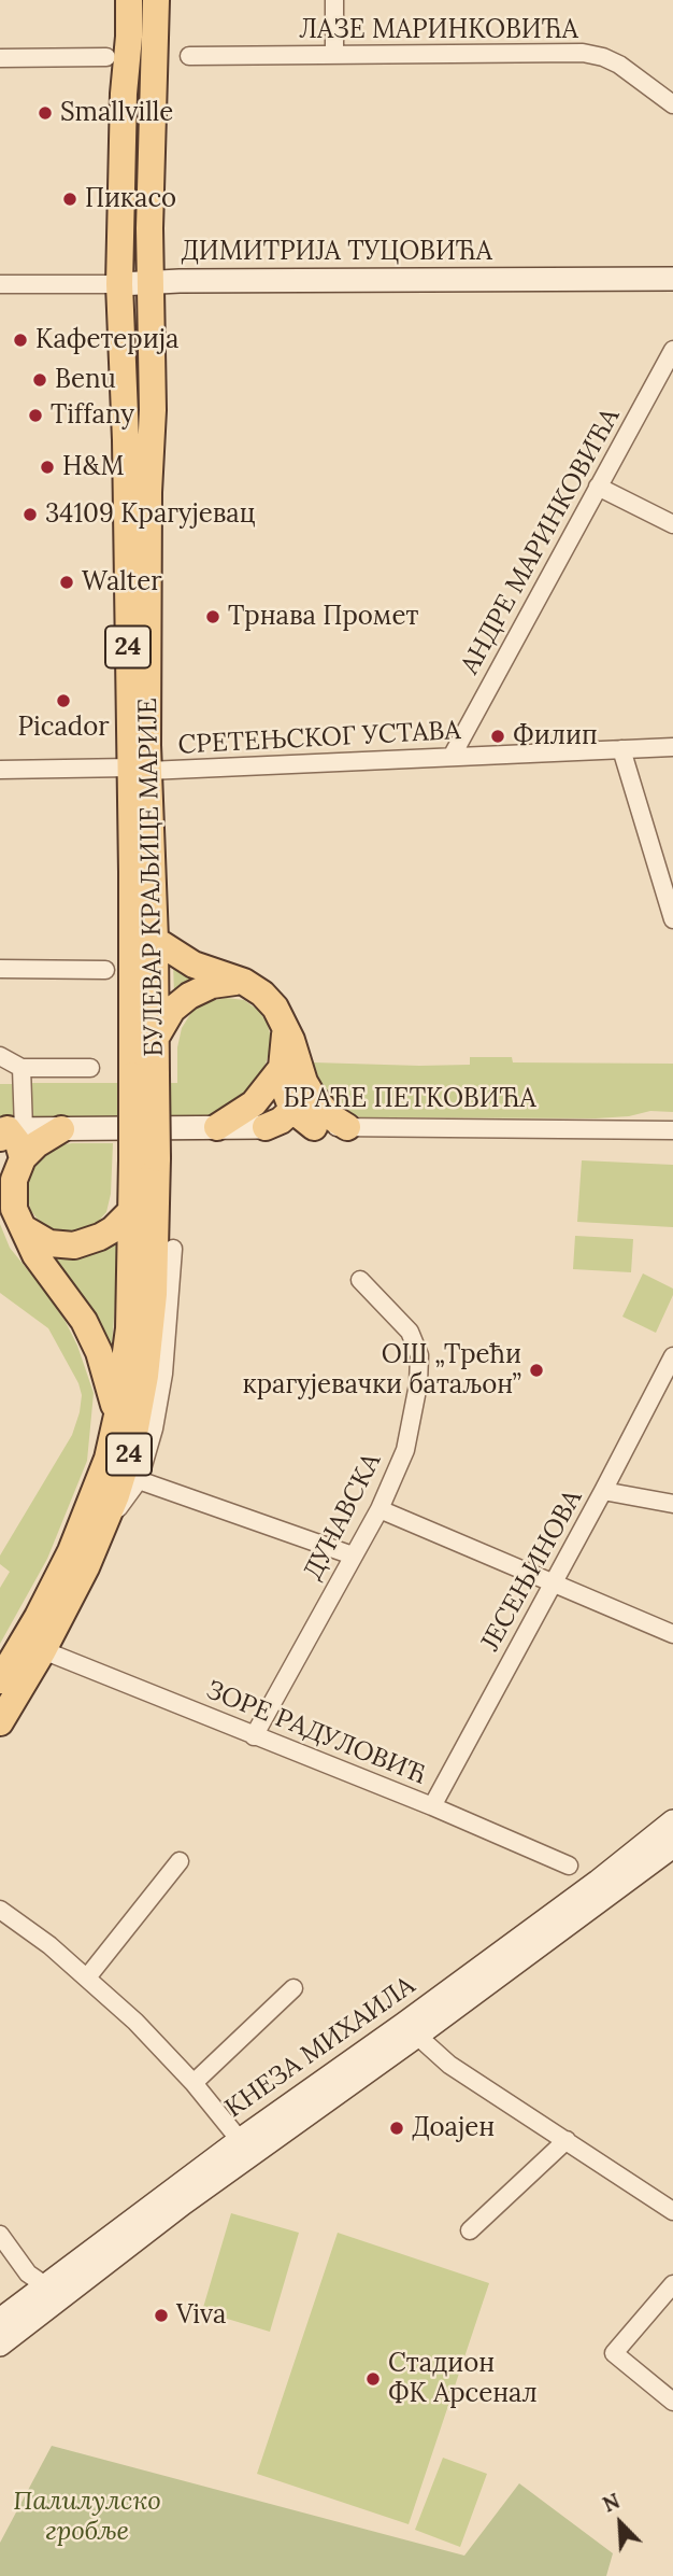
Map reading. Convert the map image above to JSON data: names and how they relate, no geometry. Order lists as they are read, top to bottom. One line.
{"streets":{"main road":["ДИМИТРИЈА ТУЦОВИЋА","24","БУЛЕВАР КРАЉИЦЕ МАРИЈЕ","БРАЋЕ ПЕТКОВИЋА","КНЕЗА МИХАИЛА"],"street":["ЛАЗЕ МАРИНКОВИЋА","АНДРЕ МАРИНКОВИЋА","СРЕТЕЊСКОГ УСТАВА","ДУНАВСКА","ЈЕСЕЊИНОВА","ЗОРЕ РАДУЛОВИЋ"]},"crossings":[["ДИМИТРИЈА ТУЦОВИЋА","БУЛЕВАР КРАЉИЦЕ МАРИЈЕ"],["АНДРЕ МАРИНКОВИЋА","СРЕТЕЊСКОГ УСТАВА"],["СРЕТЕЊСКОГ УСТАВА","БУЛЕВАР КРАЉИЦЕ МАРИЈЕ"],["БУЛЕВАР КРАЉИЦЕ МАРИЈЕ","ЗОРЕ РАДУЛОВИЋ"],["ДУНАВСКА","ЗОРЕ РАДУЛОВИЋ"],["ЈЕСЕЊИНОВА","ЗОРЕ РАДУЛОВИЋ"]],"parks":["Палилулско гробље"],"places":["Smallville","Пикасо","Кафетерија","Benu","Tiffany","H&M","34109 Крагујевац","Walter","Трнава Промет","Picador","Филип","ОШ „Трећи крагујевачки батаљон”","Доајен","Viva","Стадион ФК Арсенал"],"north":"top left"}
